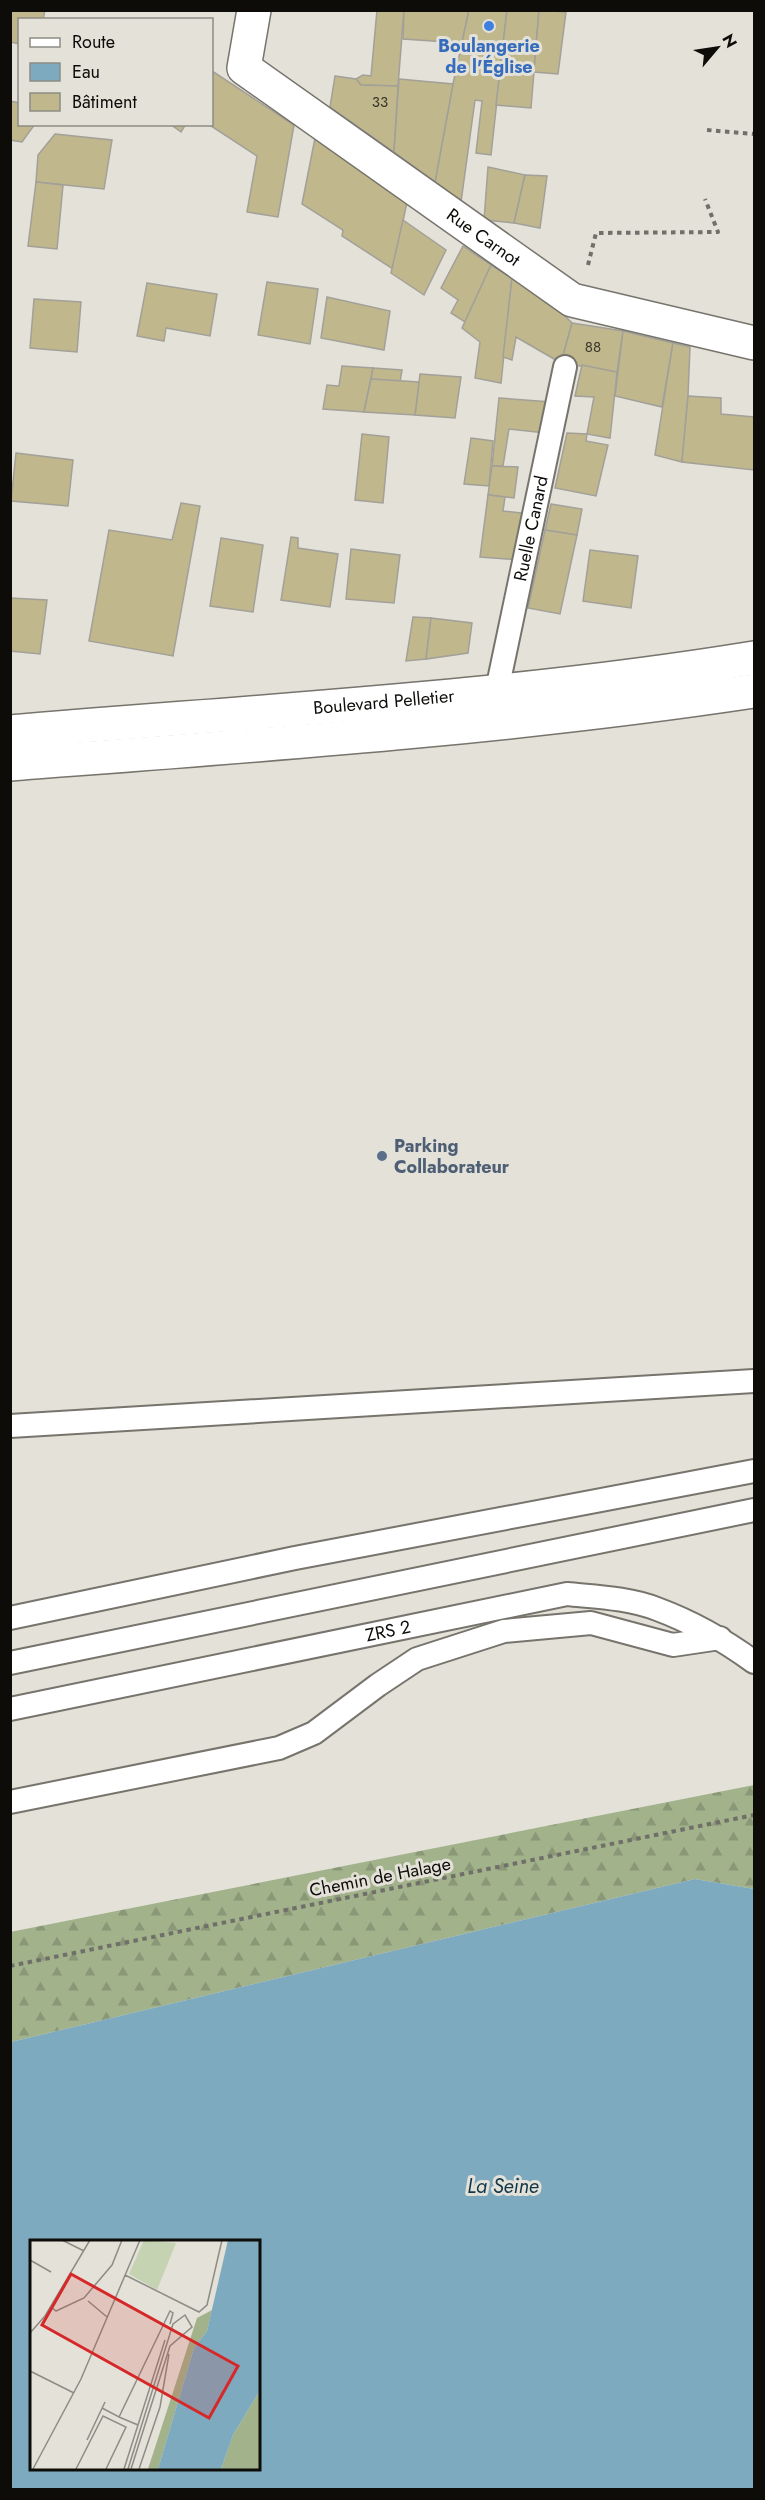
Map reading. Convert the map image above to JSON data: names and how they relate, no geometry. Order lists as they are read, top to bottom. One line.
{"streets":{"main road":["Rue Carnot","Boulevard Pelletier"],"lane":["Ruelle Canard","ZRS 2"],"path":["Chemin de Halage"]},"crossings":[["Ruelle Canard","Boulevard Pelletier"]],"water":["La Seine"],"places":["Boulangerie de l'Église","Parking Collaborateur"],"house_numbers":["33","88"],"legend":["Route","Eau","Bâtiment"],"north":"top right"}
